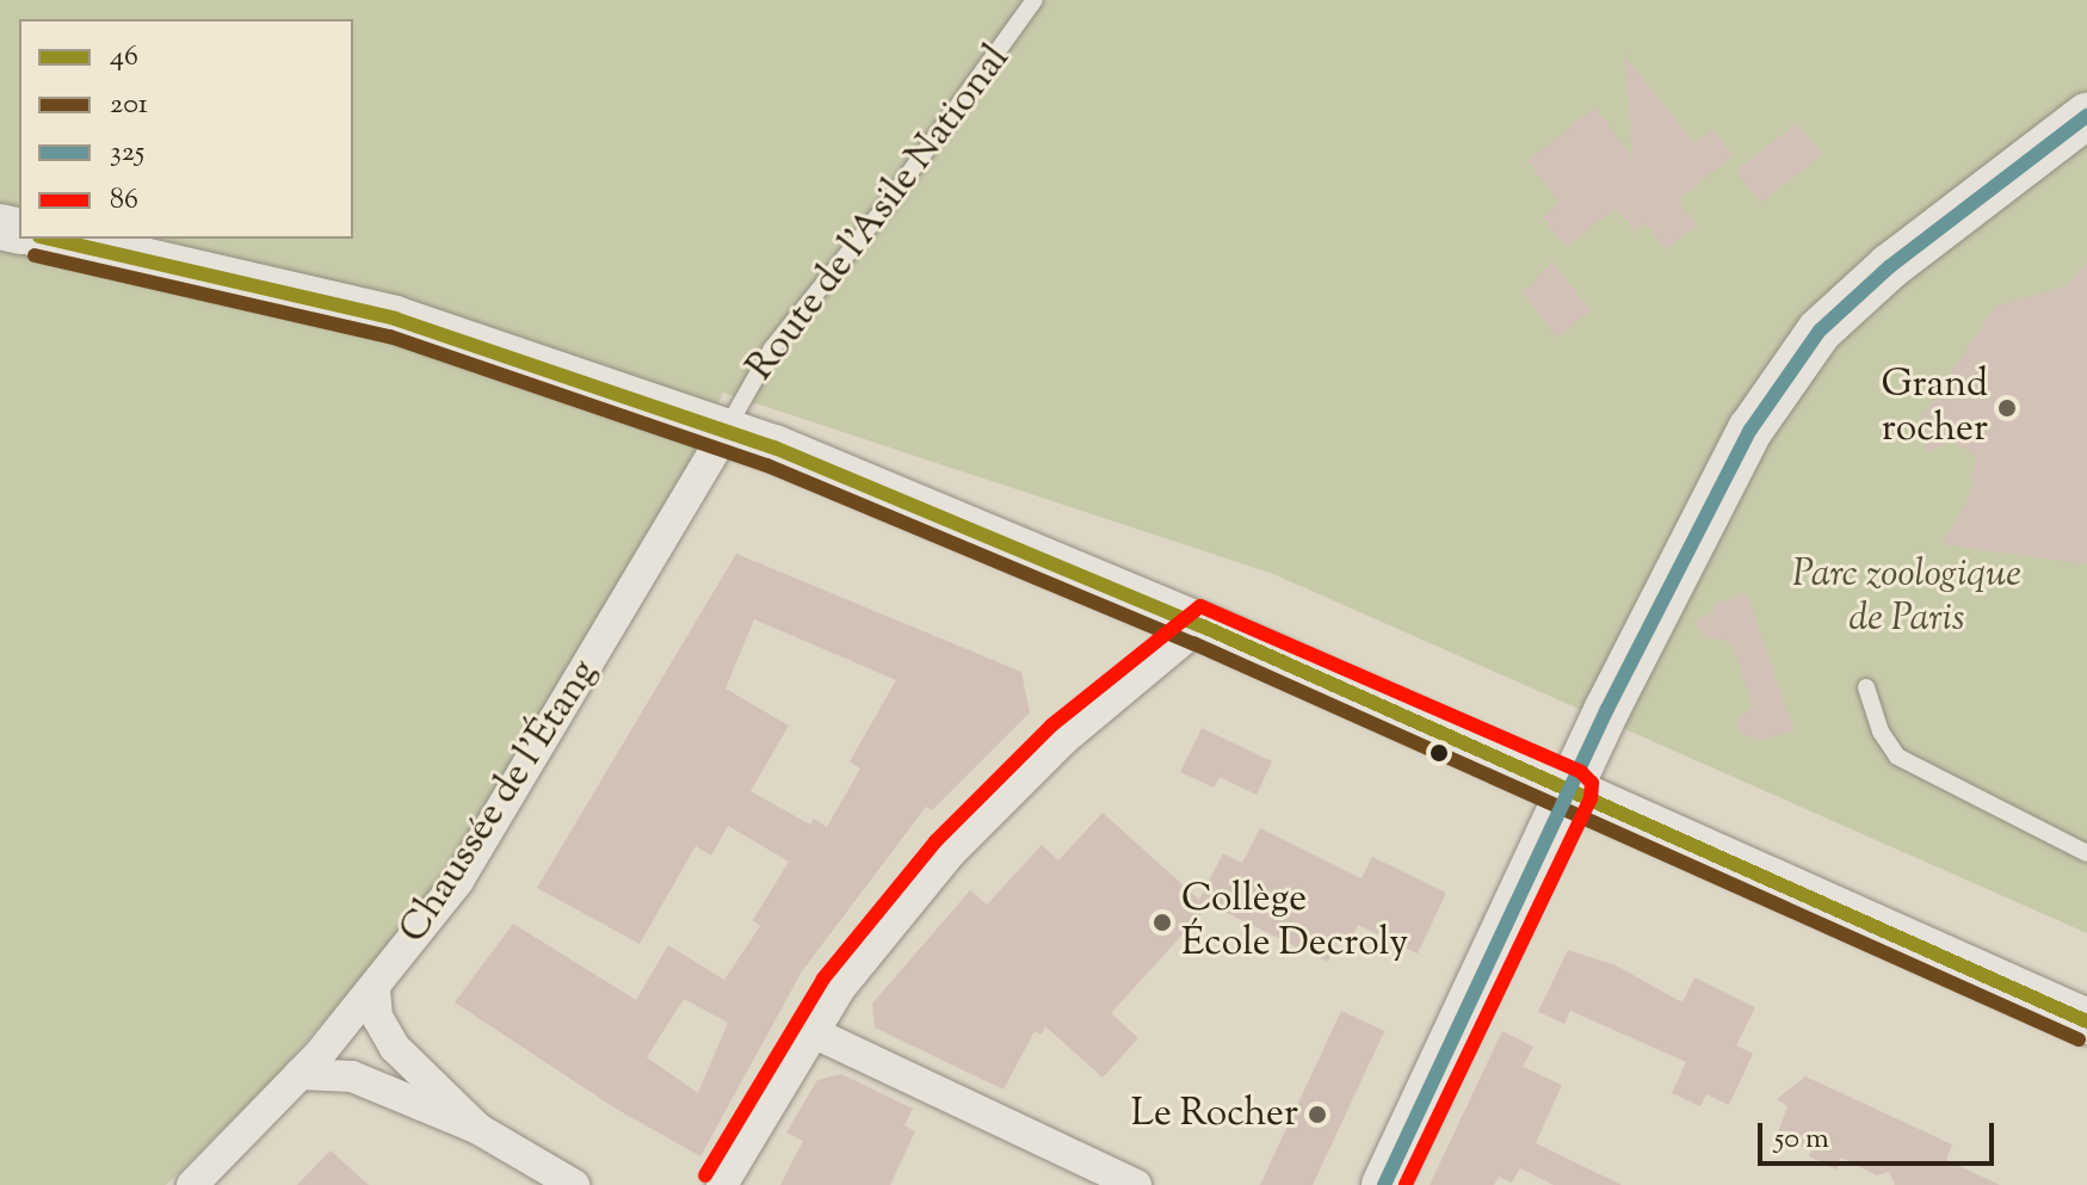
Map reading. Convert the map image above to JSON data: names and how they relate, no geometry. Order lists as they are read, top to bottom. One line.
{"streets":{"street":["Chaussée de l'Étang"],"lane":["Route de l'Asile National"]},"crossings":[["Route de l'Asile National","Chaussée de l'Étang"]],"parks":["Parc zoologique de Paris"],"places":["Grand rocher","Collège École Decroly","Le Rocher"],"lines":["transit line 325","transit line 46","transit line 201","transit line 86"],"legend":["46","201","325","86"],"scale_bar":"50 m"}
